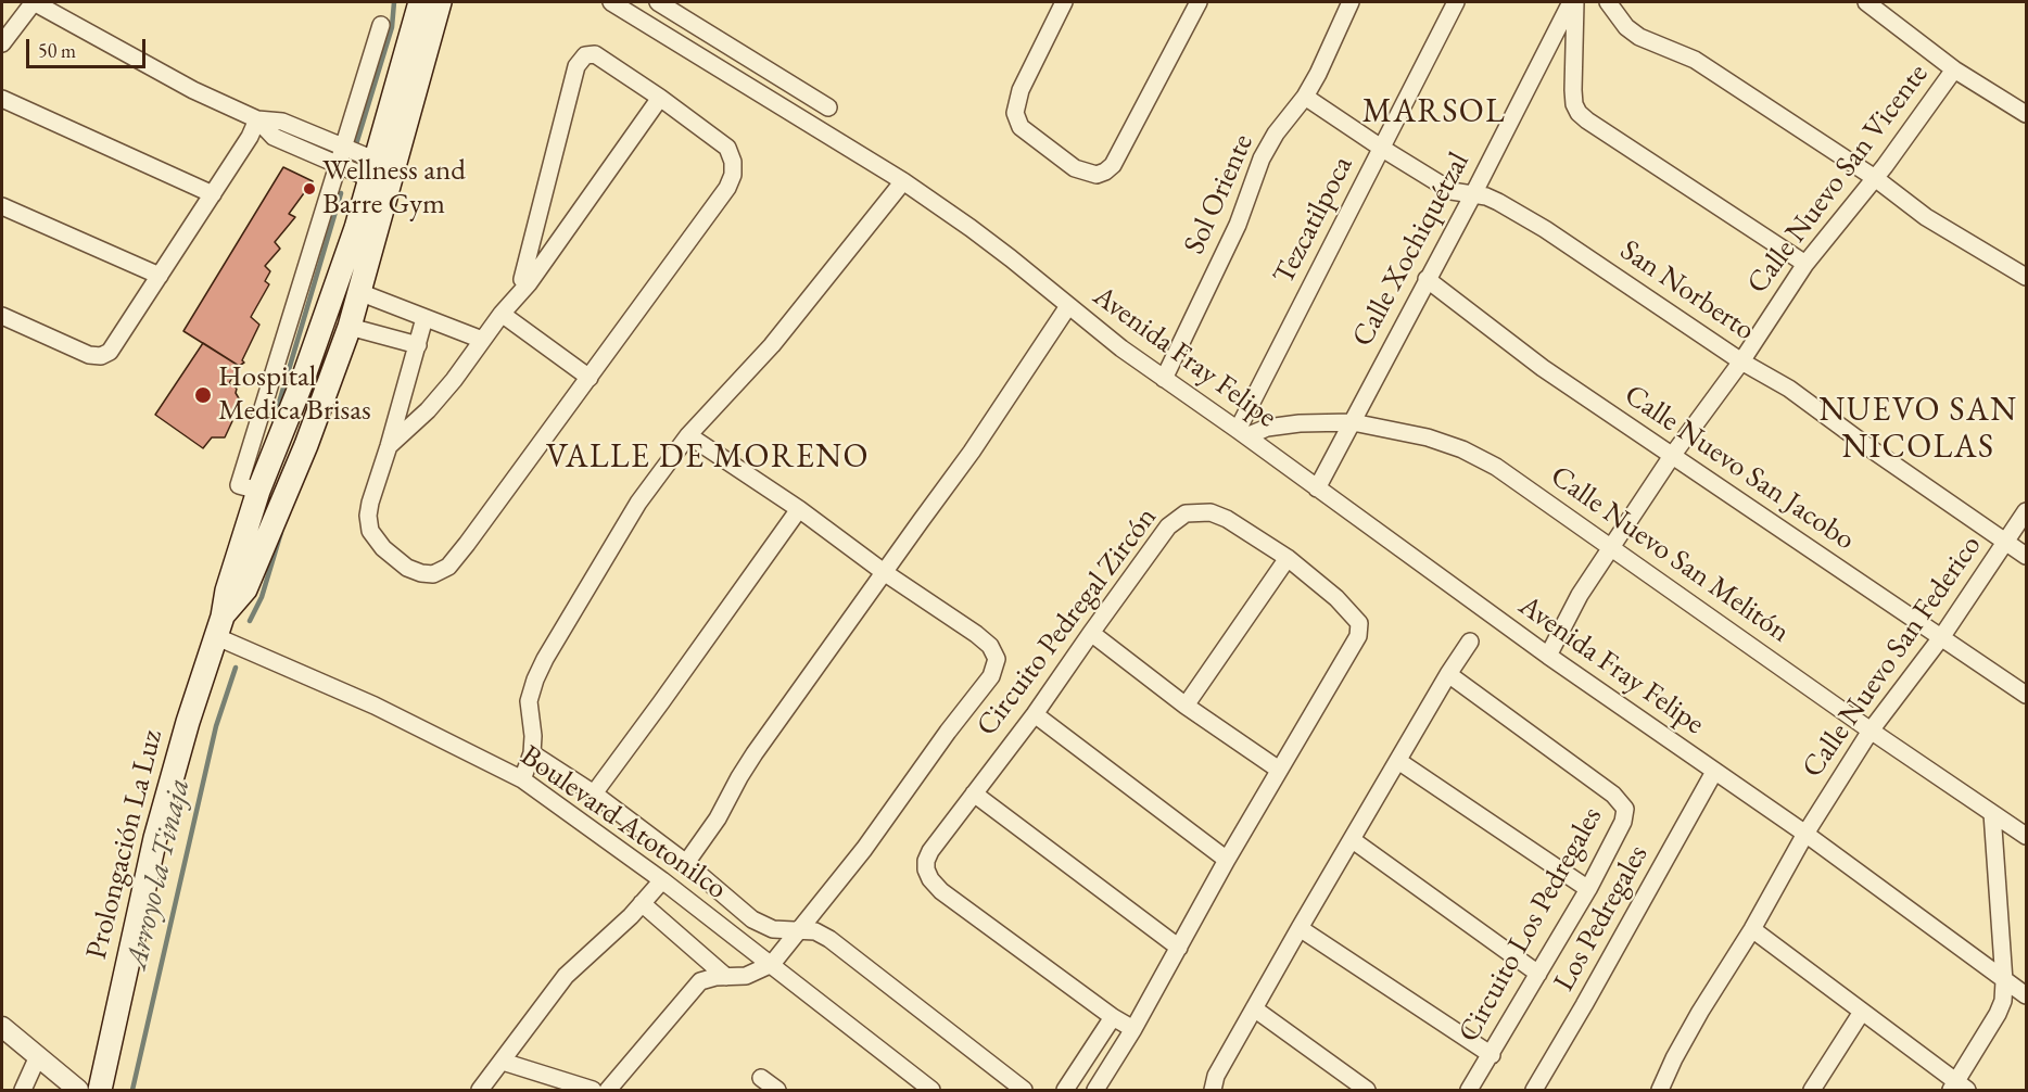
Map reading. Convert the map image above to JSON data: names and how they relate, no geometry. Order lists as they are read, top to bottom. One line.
{"streets":{"main road":["Prolongación La Luz"],"street":["Calle Nuevo San Vicente","Sol Oriente","Tezcatilpoca","Calle Xochiquétzal","San Norberto","Avenida Fray Felipe","Calle Nuevo San Jacobo","Calle Nuevo San Melitón","Circuito Pedregal Zircón","Calle Nuevo San Federico","Boulevard Atotonilco","Los Pedregales","Circuito Los Pedregales"]},"crossings":[["Calle Nuevo San Vicente","San Norberto"],["Calle Nuevo San Vicente","Avenida Fray Felipe"],["Calle Nuevo San Vicente","Calle Nuevo San Jacobo"],["Calle Nuevo San Vicente","Calle Nuevo San Melitón"],["Sol Oriente","San Norberto"],["Sol Oriente","Avenida Fray Felipe"],["Tezcatilpoca","San Norberto"],["Tezcatilpoca","Avenida Fray Felipe"],["Tezcatilpoca","Calle Nuevo San Melitón"],["Calle Xochiquétzal","San Norberto"],["Calle Xochiquétzal","Avenida Fray Felipe"],["Calle Xochiquétzal","Calle Nuevo San Jacobo"],["Calle Xochiquétzal","Calle Nuevo San Melitón"],["San Norberto","Calle Nuevo San Federico"],["Avenida Fray Felipe","Calle Nuevo San Melitón"],["Avenida Fray Felipe","Calle Nuevo San Federico"],["Avenida Fray Felipe","Los Pedregales"],["Calle Nuevo San Jacobo","Calle Nuevo San Federico"],["Calle Nuevo San Melitón","Calle Nuevo San Federico"],["Boulevard Atotonilco","Prolongación La Luz"]],"districts":["MARSOL","NUEVO SAN NICOLAS","VALLE DE MORENO"],"water":["Arroyo la Tinaja"],"places":["Wellness and Barre Gym","Hospital Medica Brisas"],"scale_bar":"50 m"}
